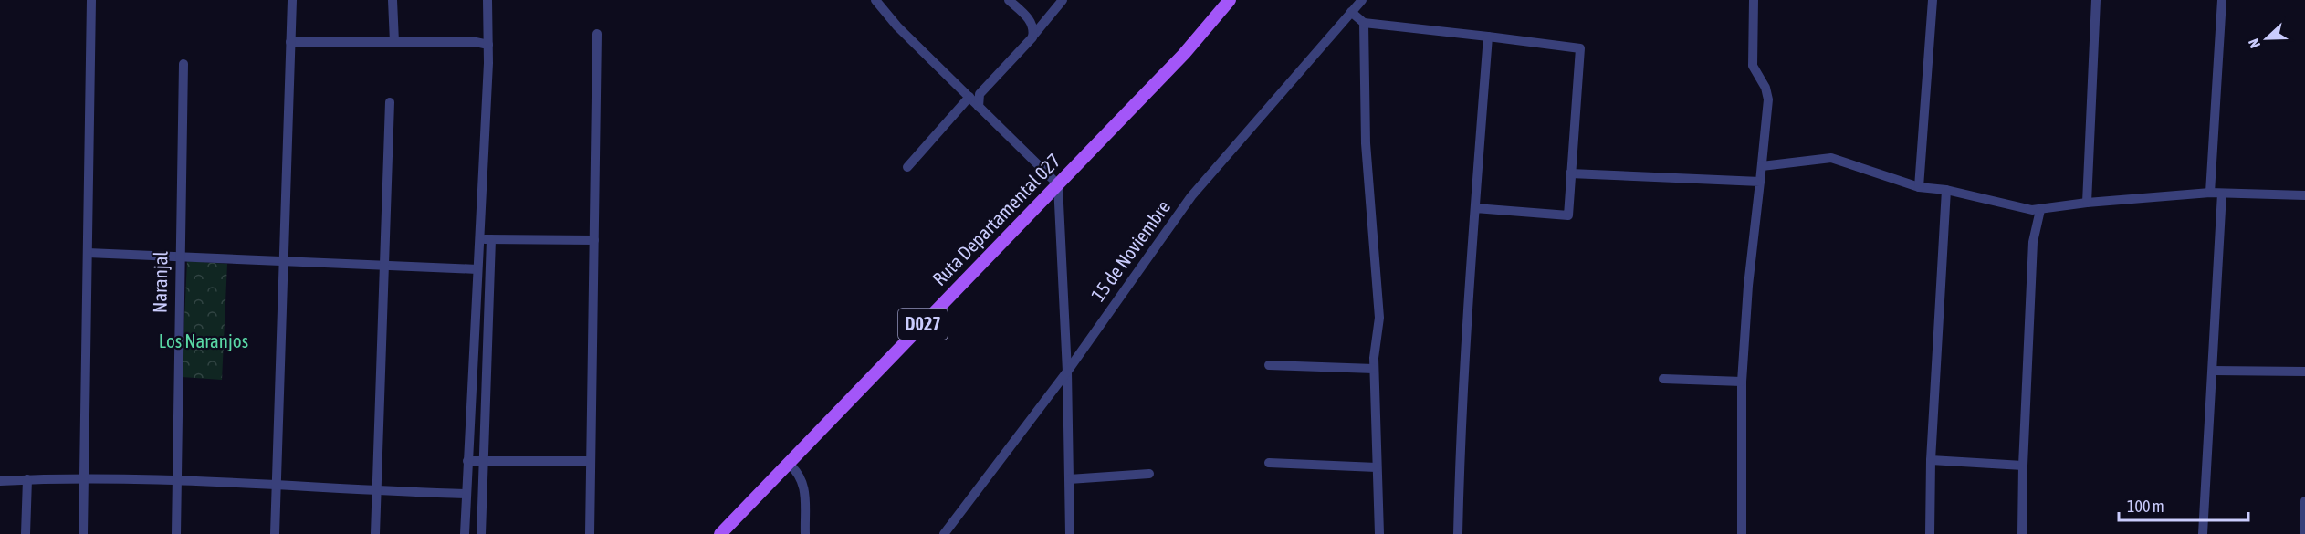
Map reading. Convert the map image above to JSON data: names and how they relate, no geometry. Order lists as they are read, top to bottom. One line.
{"streets":{"main road":["Ruta Departamental 027","D027"],"street":["15 de Noviembre","Naranjal"]},"parks":["Los Naranjos"],"scale_bar":"100 m","north":"left"}
